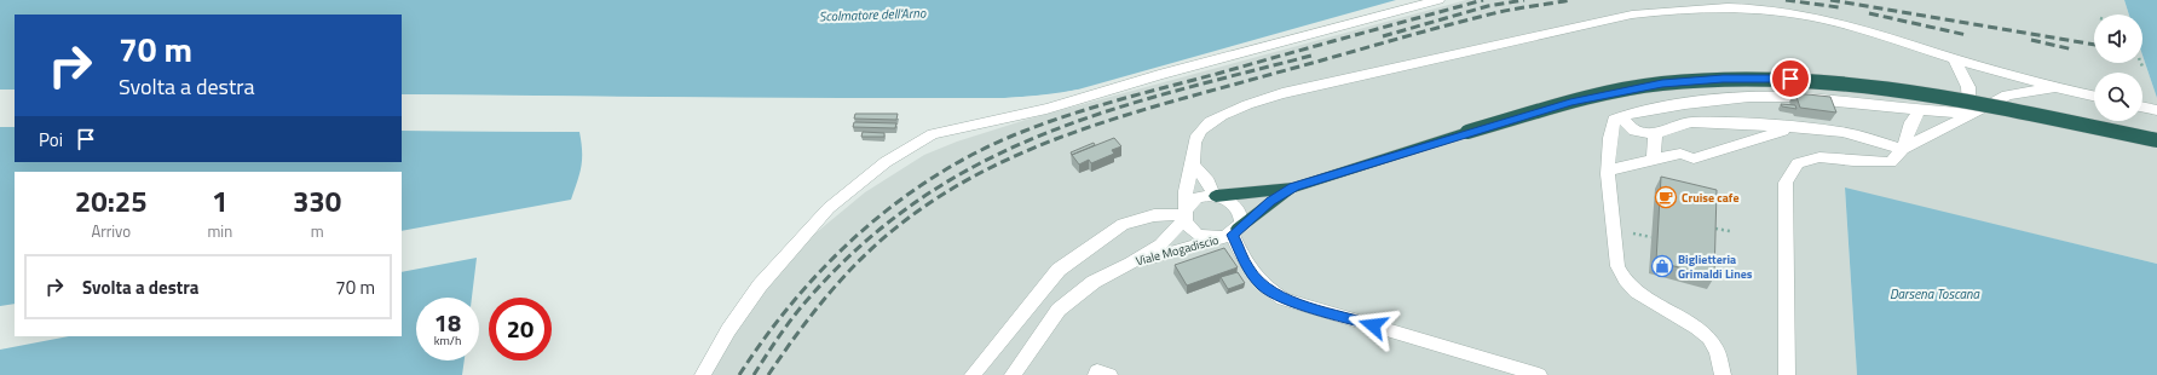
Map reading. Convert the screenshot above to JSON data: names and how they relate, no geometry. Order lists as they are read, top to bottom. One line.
{"streets":{"street":["Viale Mogadiscio"]},"water":["Scolmatore dell'Arno","Darsena Toscana"],"places":{"cafe":["Cruise cafe"],"shop":["Biglietteria Grimaldi Lines"]},"page":{"turn":["70 m","Svolta a destra"],"then":"Poi","eta":["20:25","Arrivo","1","min","330","m"],"list":[{"name":"Svolta a destra","value":"70 m"}],"speed":"18 km/h","limit":"20"}}
